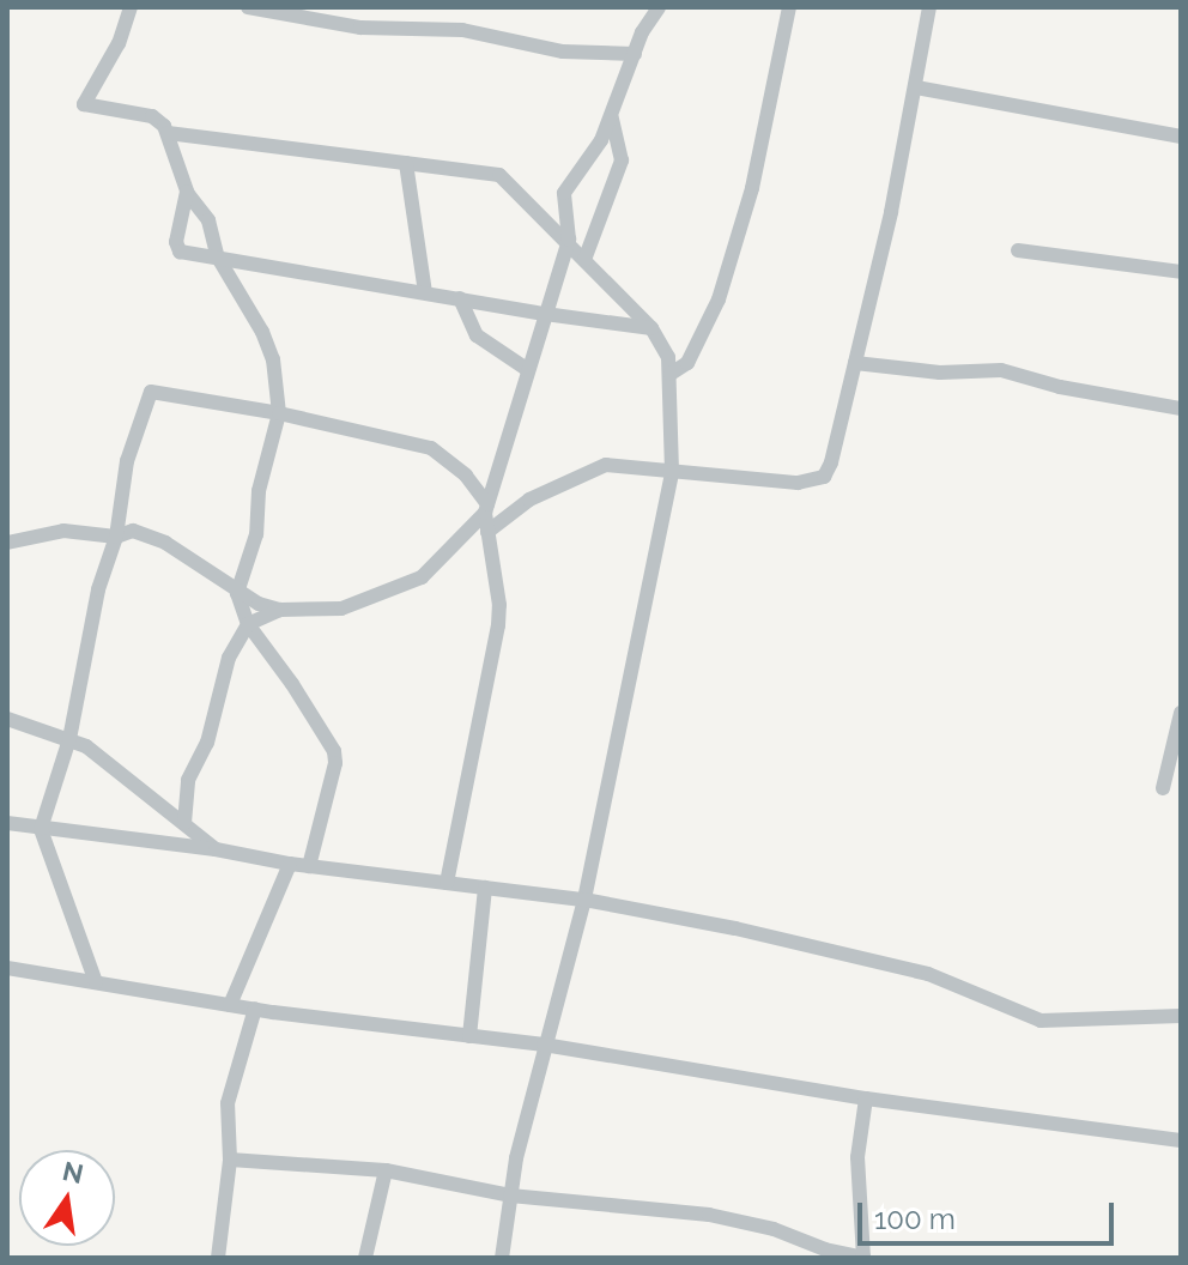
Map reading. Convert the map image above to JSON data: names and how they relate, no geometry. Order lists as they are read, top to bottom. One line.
{"scale_bar":"100 m","north":"top"}
